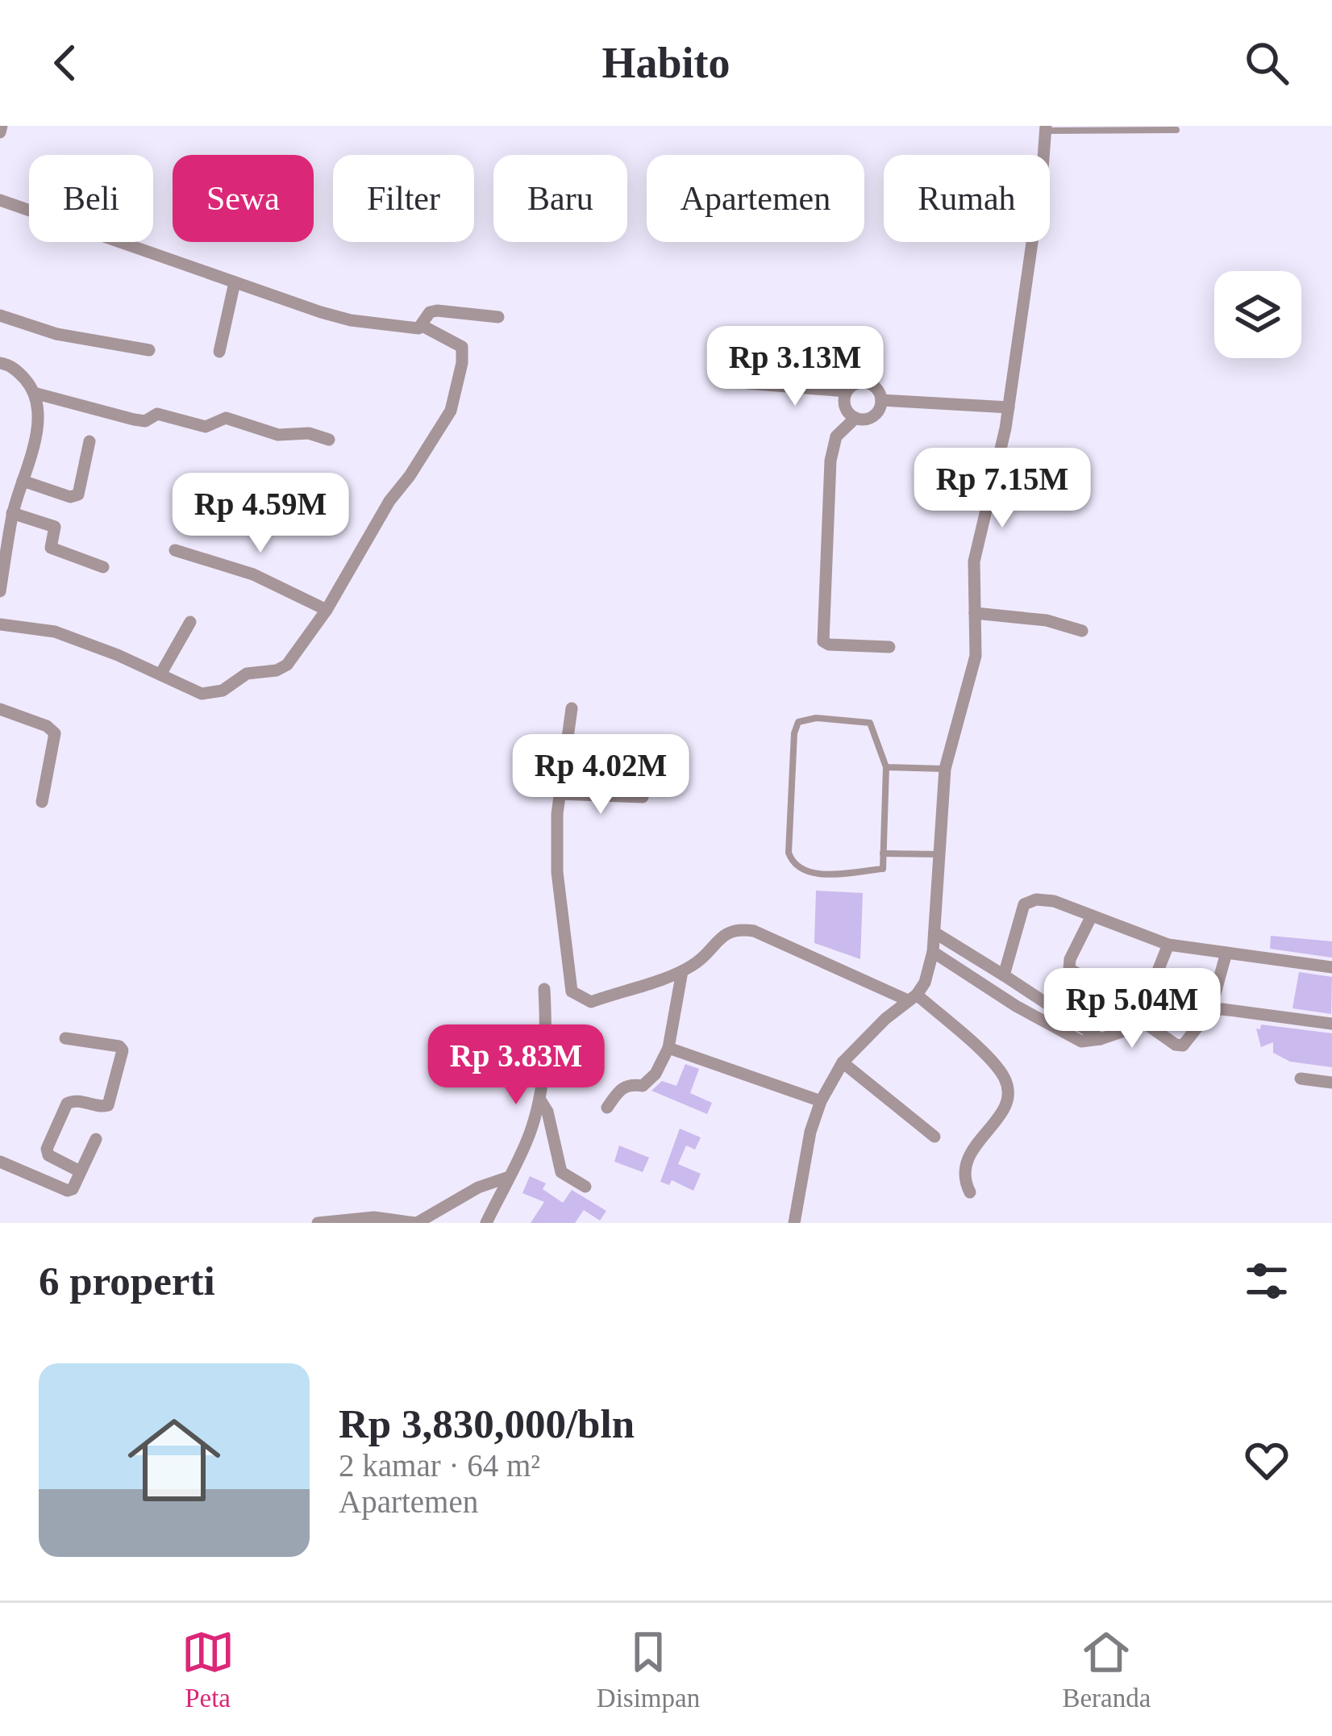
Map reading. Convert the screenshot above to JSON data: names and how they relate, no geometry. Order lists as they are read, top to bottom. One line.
{"page":{"header":"Habito","chip":["Beli","Sewa","Filter","Baru","Apartemen","Rumah"],"price":["Rp 3.13M","Rp 7.15M","Rp 4.59M","Rp 4.02M","Rp 5.04M","Rp 3.83M"],"heading":"6 properti","list":[{"name":"Rp 3,830,000/bln","note":"2 kamar · 64 m² · Apartemen"}],"tabs":["Peta","Disimpan","Beranda"]}}
